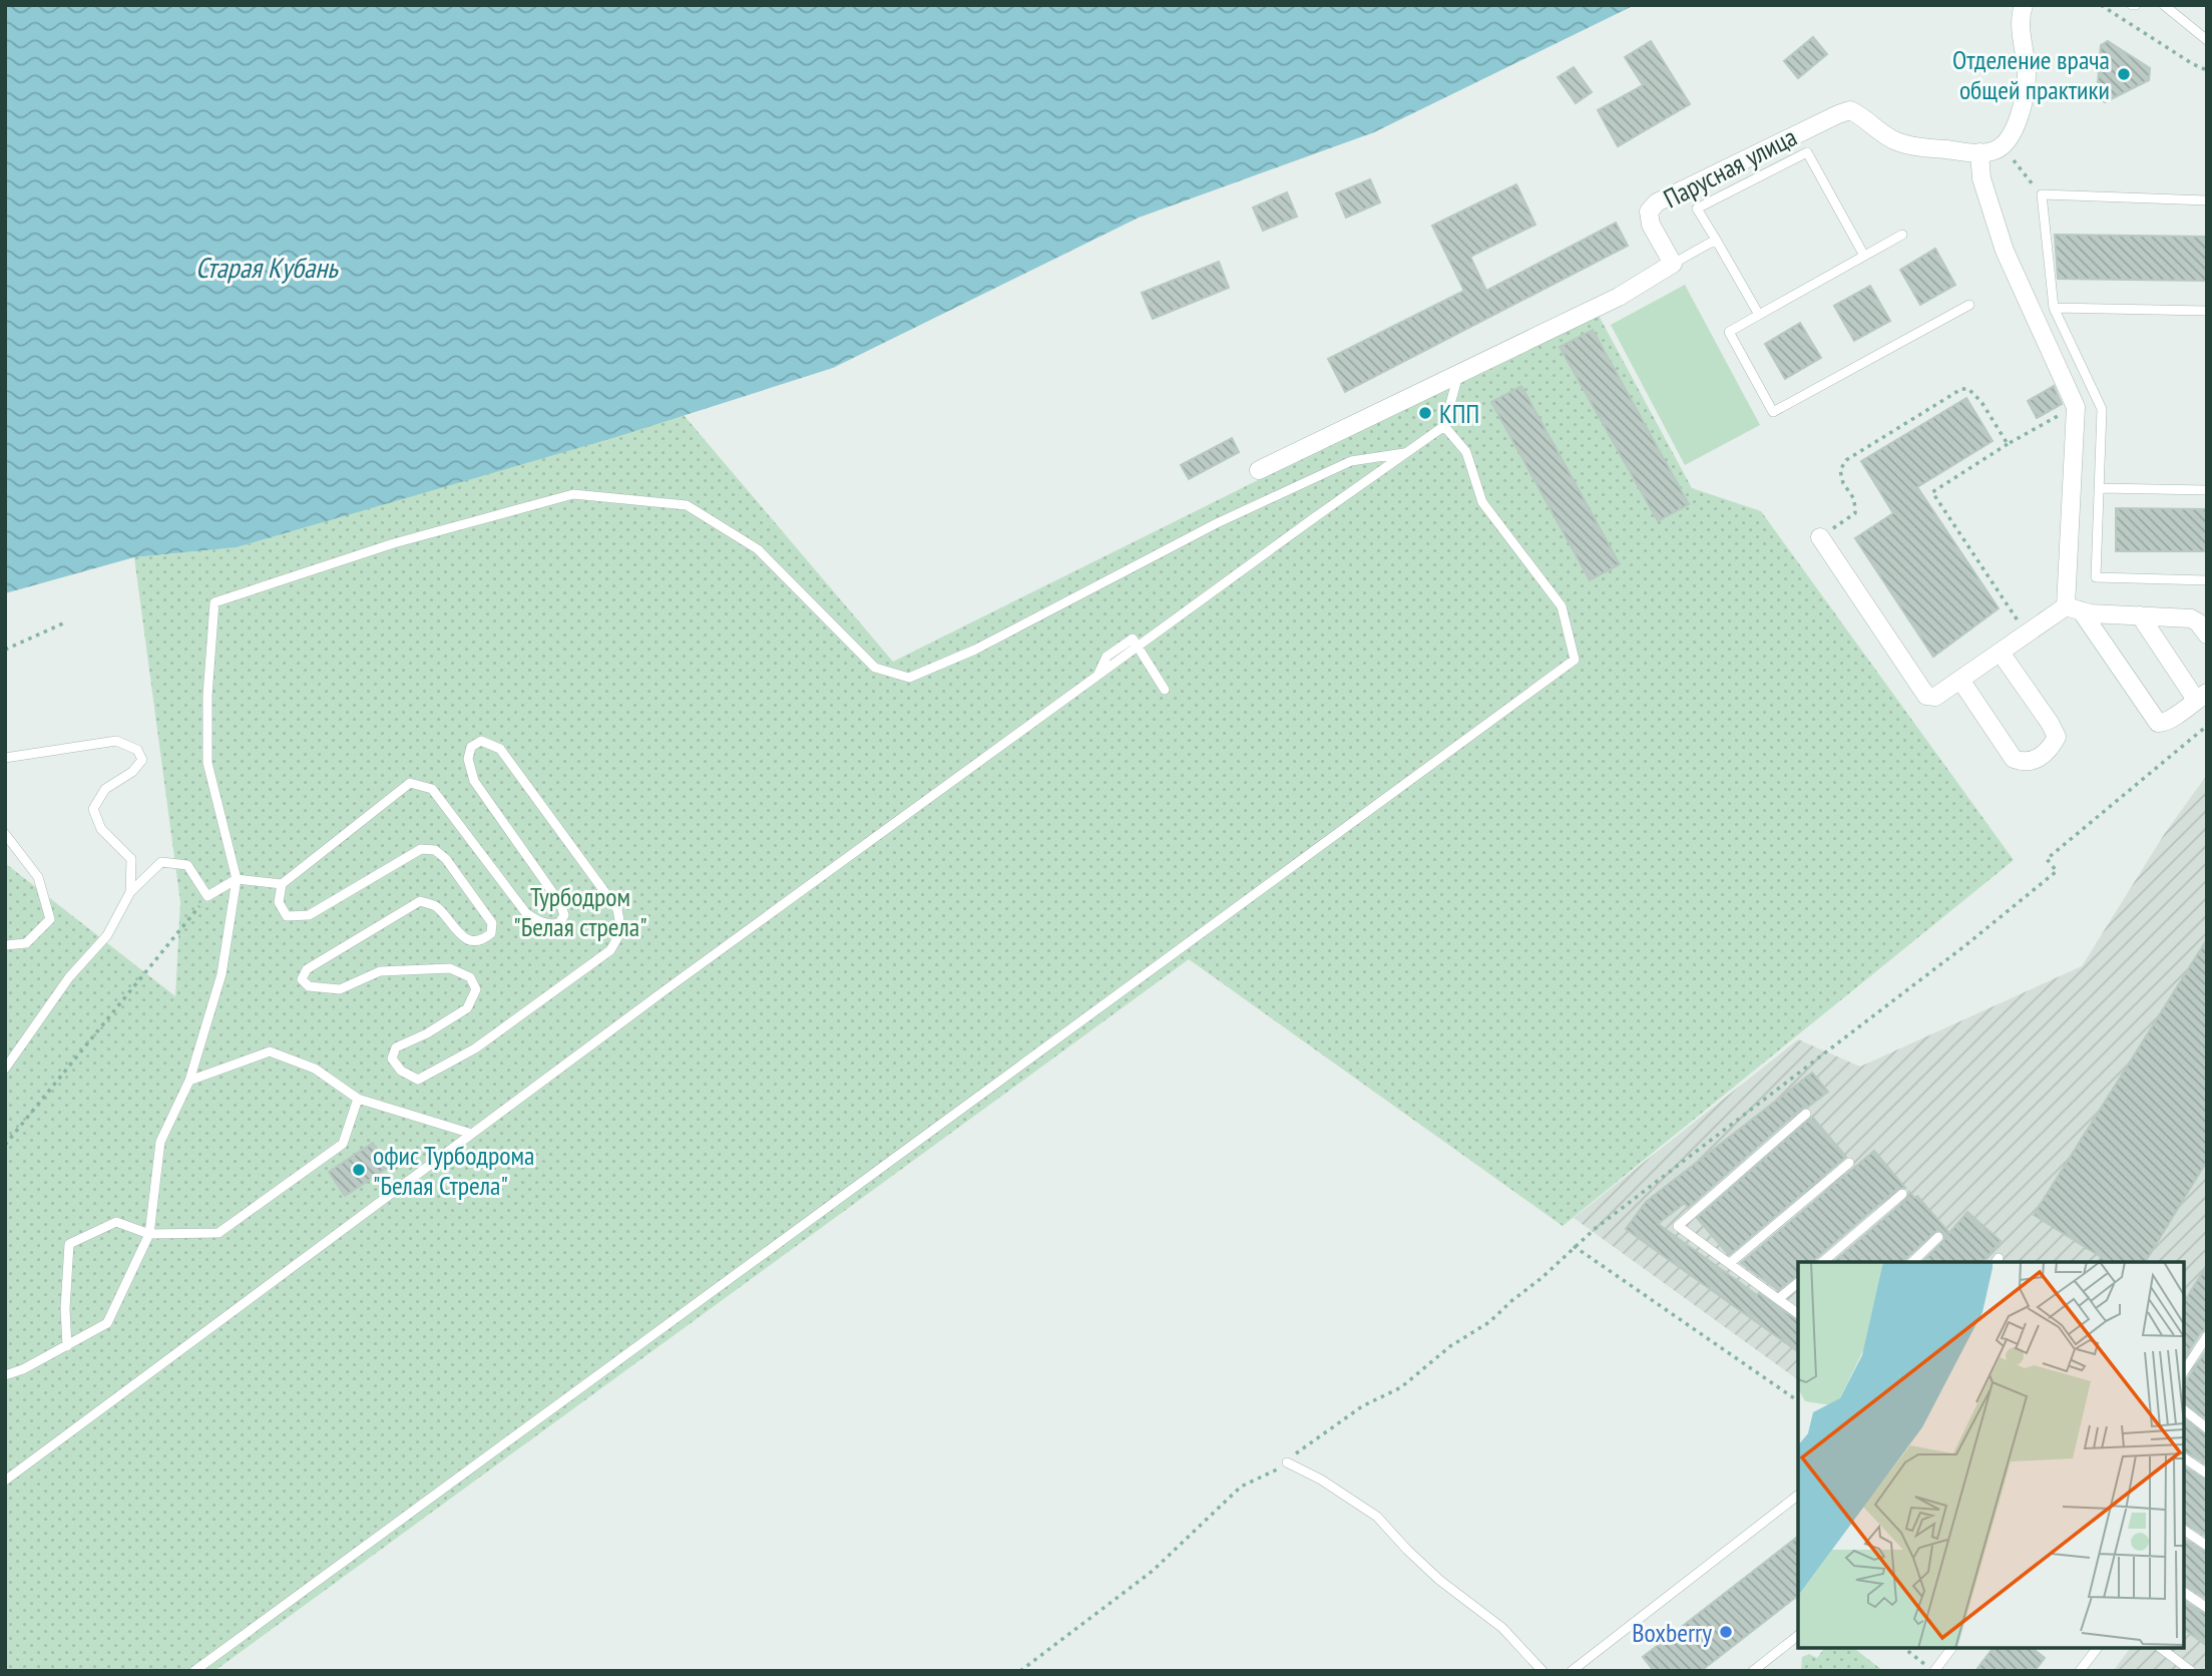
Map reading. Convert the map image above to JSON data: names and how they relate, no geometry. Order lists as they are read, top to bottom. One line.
{"streets":{"street":["Парусная улица"]},"water":["Старая Кубань"],"parks":["Турбодром \"Белая стрела\""],"places":["Отделение врача общей практики","КПП","офис Турбодрома \"Белая Стрела\"","Boxberry"]}
